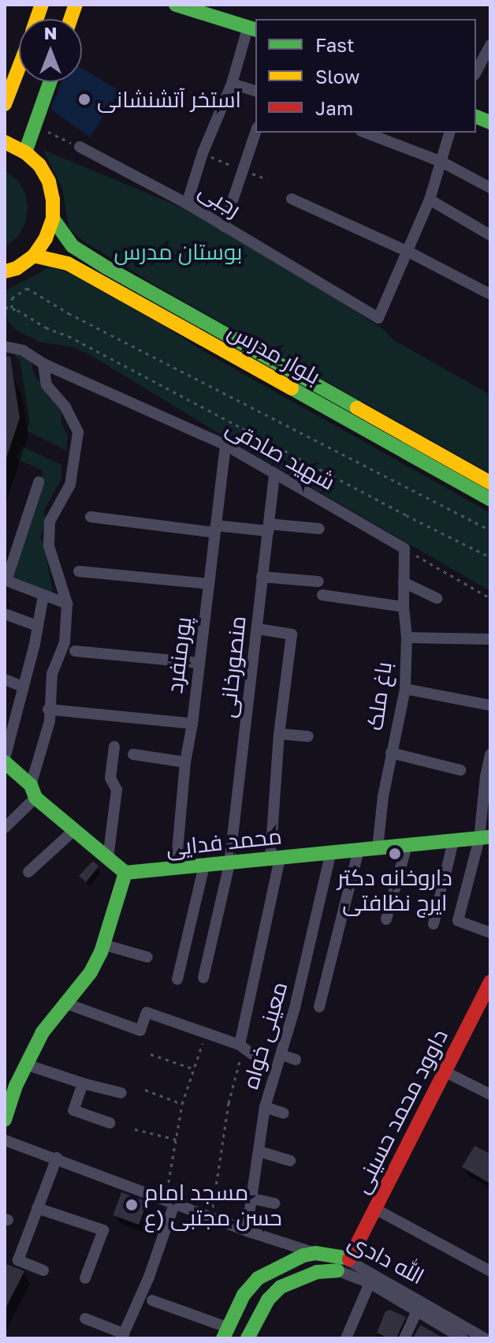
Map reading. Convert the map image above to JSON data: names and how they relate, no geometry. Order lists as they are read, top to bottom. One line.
{"streets":{"street":["رجبی","بلوار مدرس","شهید صادقی","پورمنفرد","منصورخانی","باغ ملک","محمد فدایی","معینی خواه","داوود محمد حسینی","الله دادی"]},"crossings":[["شهید صادقی","پورمنفرد"],["شهید صادقی","منصورخانی"],["شهید صادقی","باغ ملک"],["پورمنفرد","محمد فدایی"],["منصورخانی","محمد فدایی"],["باغ ملک","محمد فدایی"],["محمد فدایی","معینی خواه"],["داوود محمد حسینی","الله دادی"]],"parks":["بوستان مدرس"],"places":["استخر آتشنشانی","داروخانه دکتر ایرج نظافتی","مسجد امام حسن مجتبی (ع"],"legend":["Fast","Slow","Jam"],"north":"top"}
